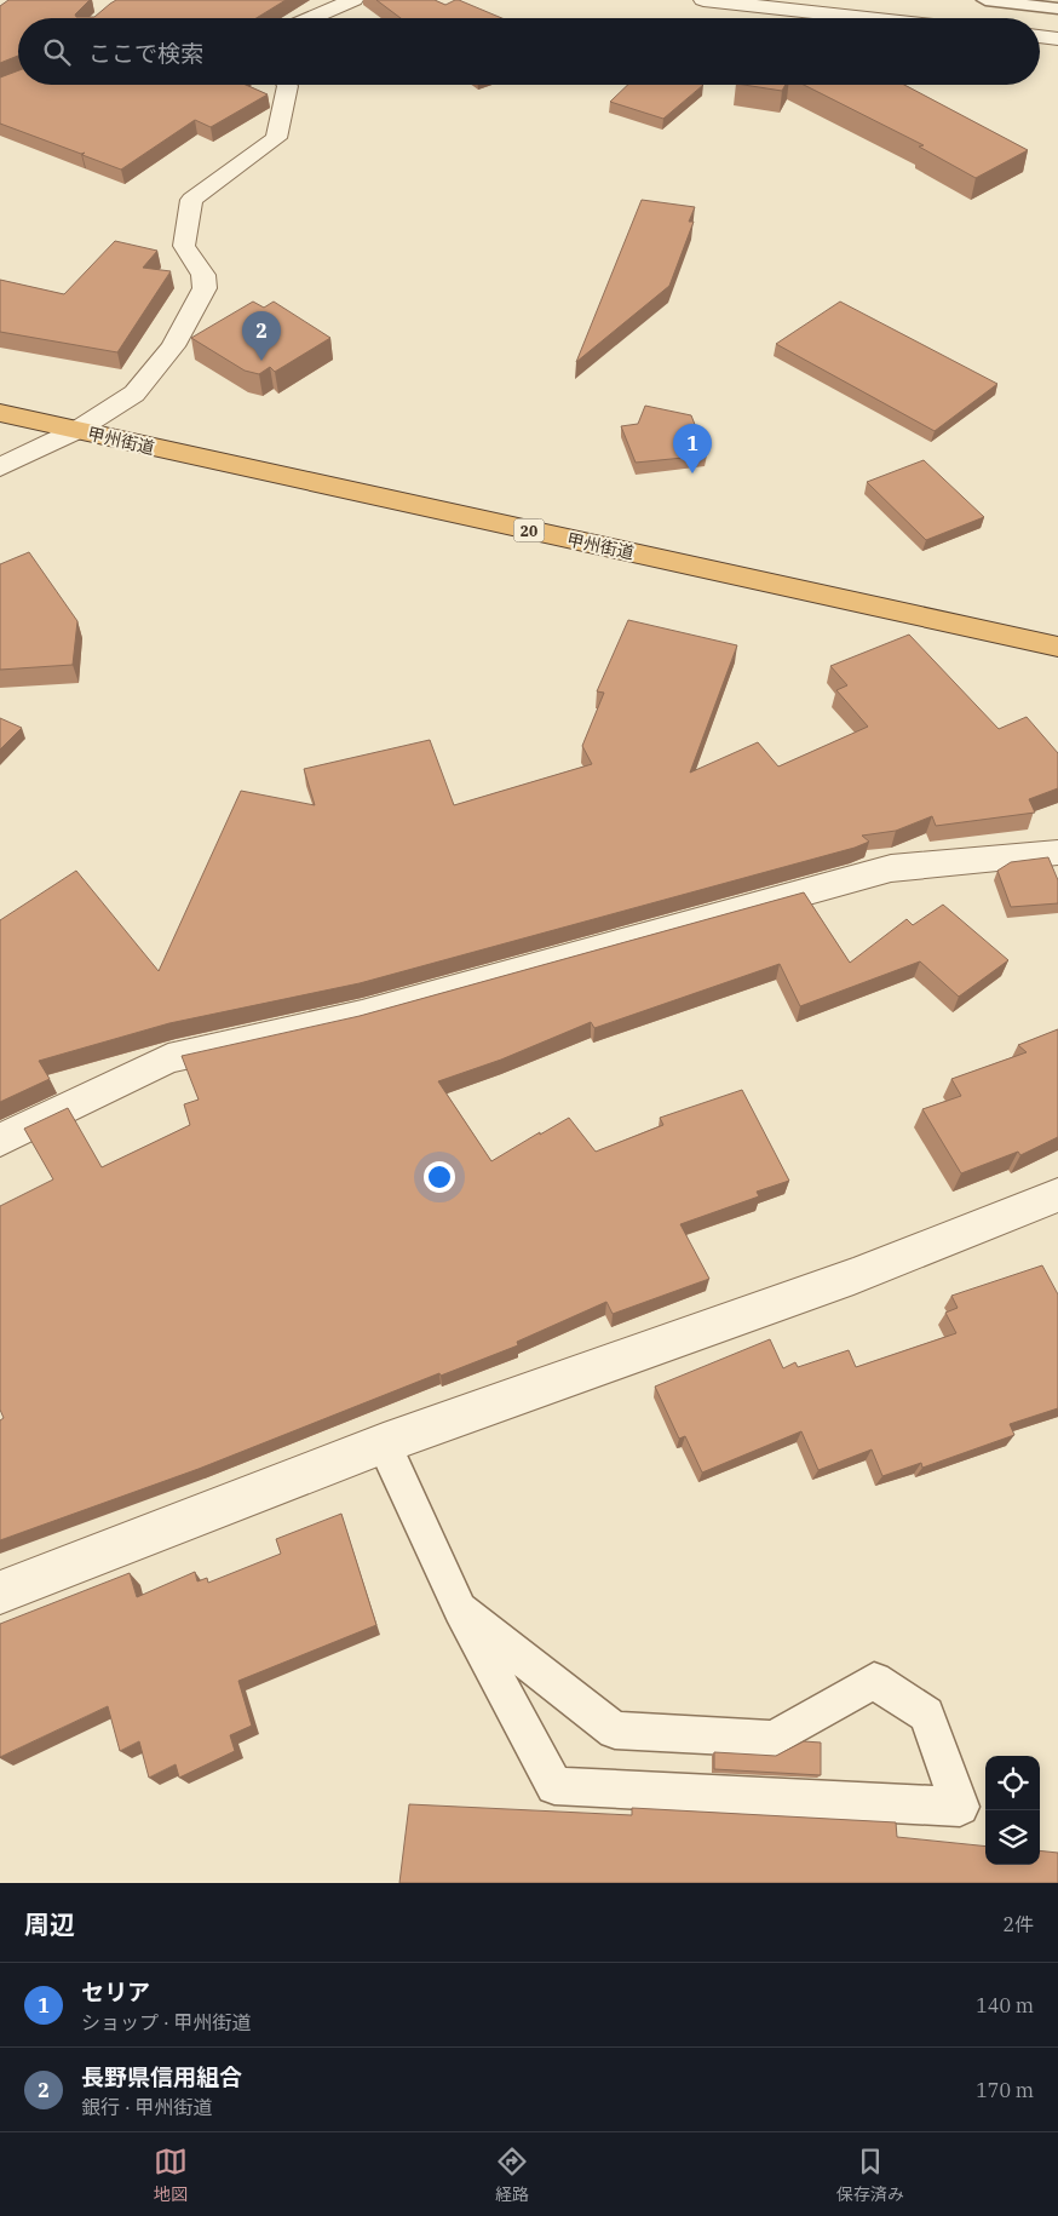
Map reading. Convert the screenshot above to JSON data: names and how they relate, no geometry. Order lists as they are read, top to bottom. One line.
{"streets":{"highway":["甲州街道","20"]},"page":{"search":"ここで検索","pins":["2","1"],"heading":["周辺","2件"],"list":[{"mark":"1","name":"セリア","note":"ショップ · 甲州街道","value":"140 m"},{"mark":"2","name":"長野県信用組合","note":"銀行 · 甲州街道","value":"170 m"}],"nav":["地図","経路","保存済み"]}}
